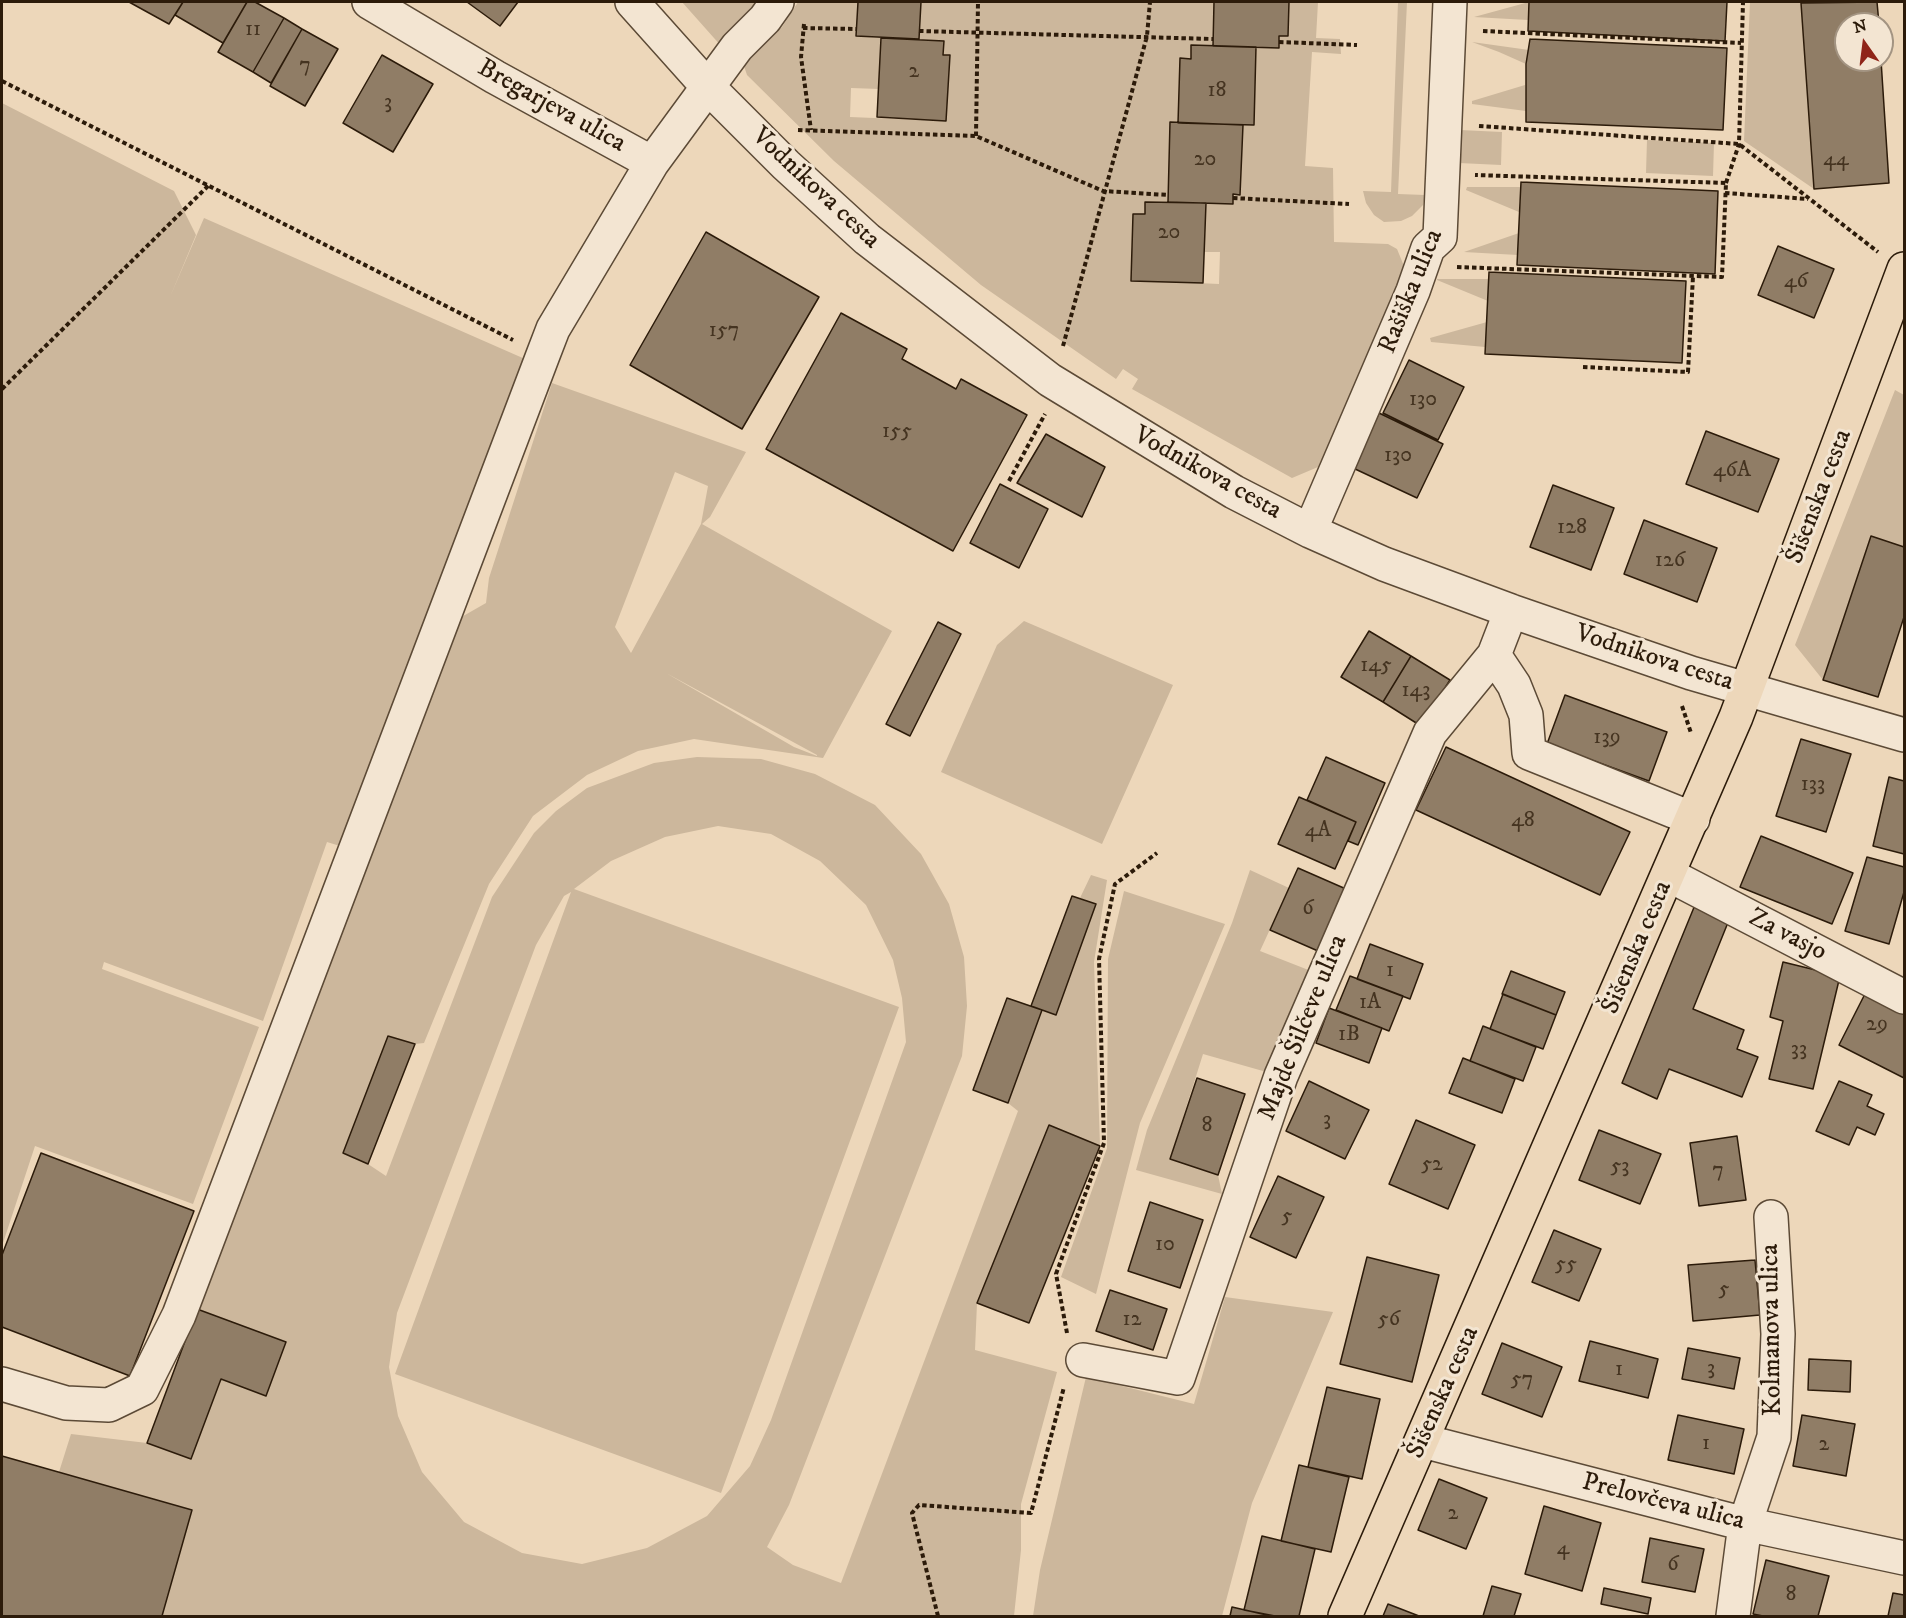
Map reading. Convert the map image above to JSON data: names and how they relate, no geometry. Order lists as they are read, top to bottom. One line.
{"streets":{"main road":["Šišenska cesta"],"street":["Bregarjeva ulica","Vodnikova cesta","Rašiška ulica","Za vasjo","Majde Šilčeve ulica","Kolmanova ulica","Prelovčeva ulica"]},"crossings":[["Bregarjeva ulica","Vodnikova cesta"],["Vodnikova cesta","Rašiška ulica"],["Vodnikova cesta","Šišenska cesta"],["Vodnikova cesta","Majde Šilčeve ulica"],["Šišenska cesta","Za vasjo"],["Šišenska cesta","Prelovčeva ulica"],["Kolmanova ulica","Prelovčeva ulica"]],"house_numbers":["11","7","2","18","3","20","44","20","46","157","130","155","130","46A","128","126","145","143","139","133","48","4A","6","1","1A","29","1B","33","3","8","52","53","7","5","10","55","5","12","56","3","1","57","1","2","2","4","6","8"],"north":"top"}
